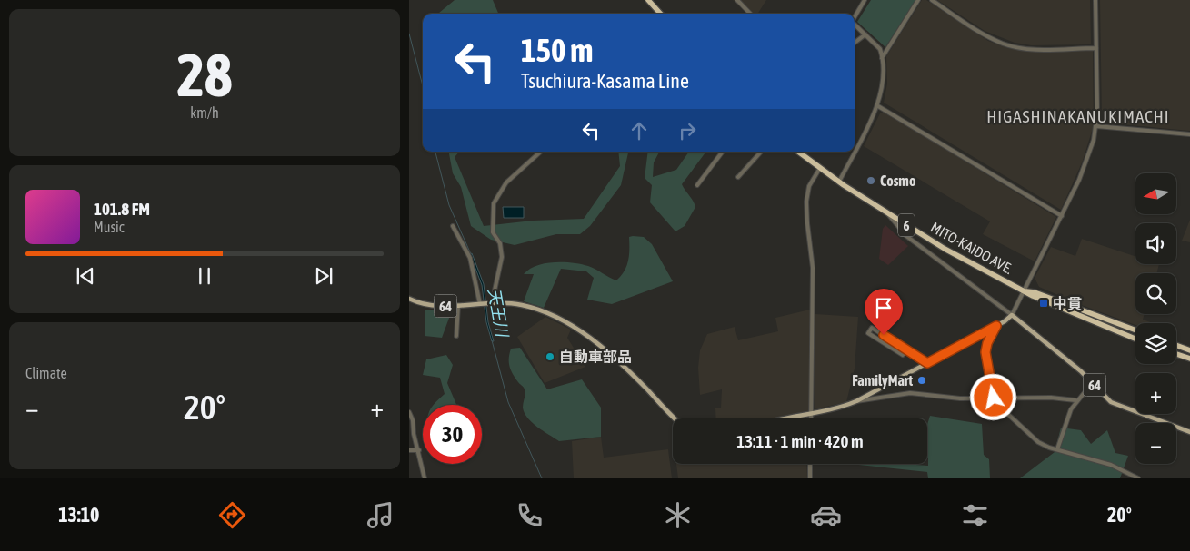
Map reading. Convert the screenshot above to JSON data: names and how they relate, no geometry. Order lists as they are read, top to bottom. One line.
{"streets":{"highway":["6","MITO-KAIDO AVE."],"main road":["64"]},"districts":["HIGASHINAKANUKIMACHI"],"water":["天王川"],"places":{"other":["Cosmo","自動車部品","FamilyMart"],"transit":["中貫"]},"north":"left","page":{"tile":[["28","km/h"],"Climate"],"turn":["150 m","Tsuchiura-Kasama Line"],"map_buttons":["+","−"],"song":["101.8 FM","Music"],"heat":["−","20°","+"],"limit":"30","trip":"13:11 · 1 min · 420 m","tabs":["13:10","20°"]}}
